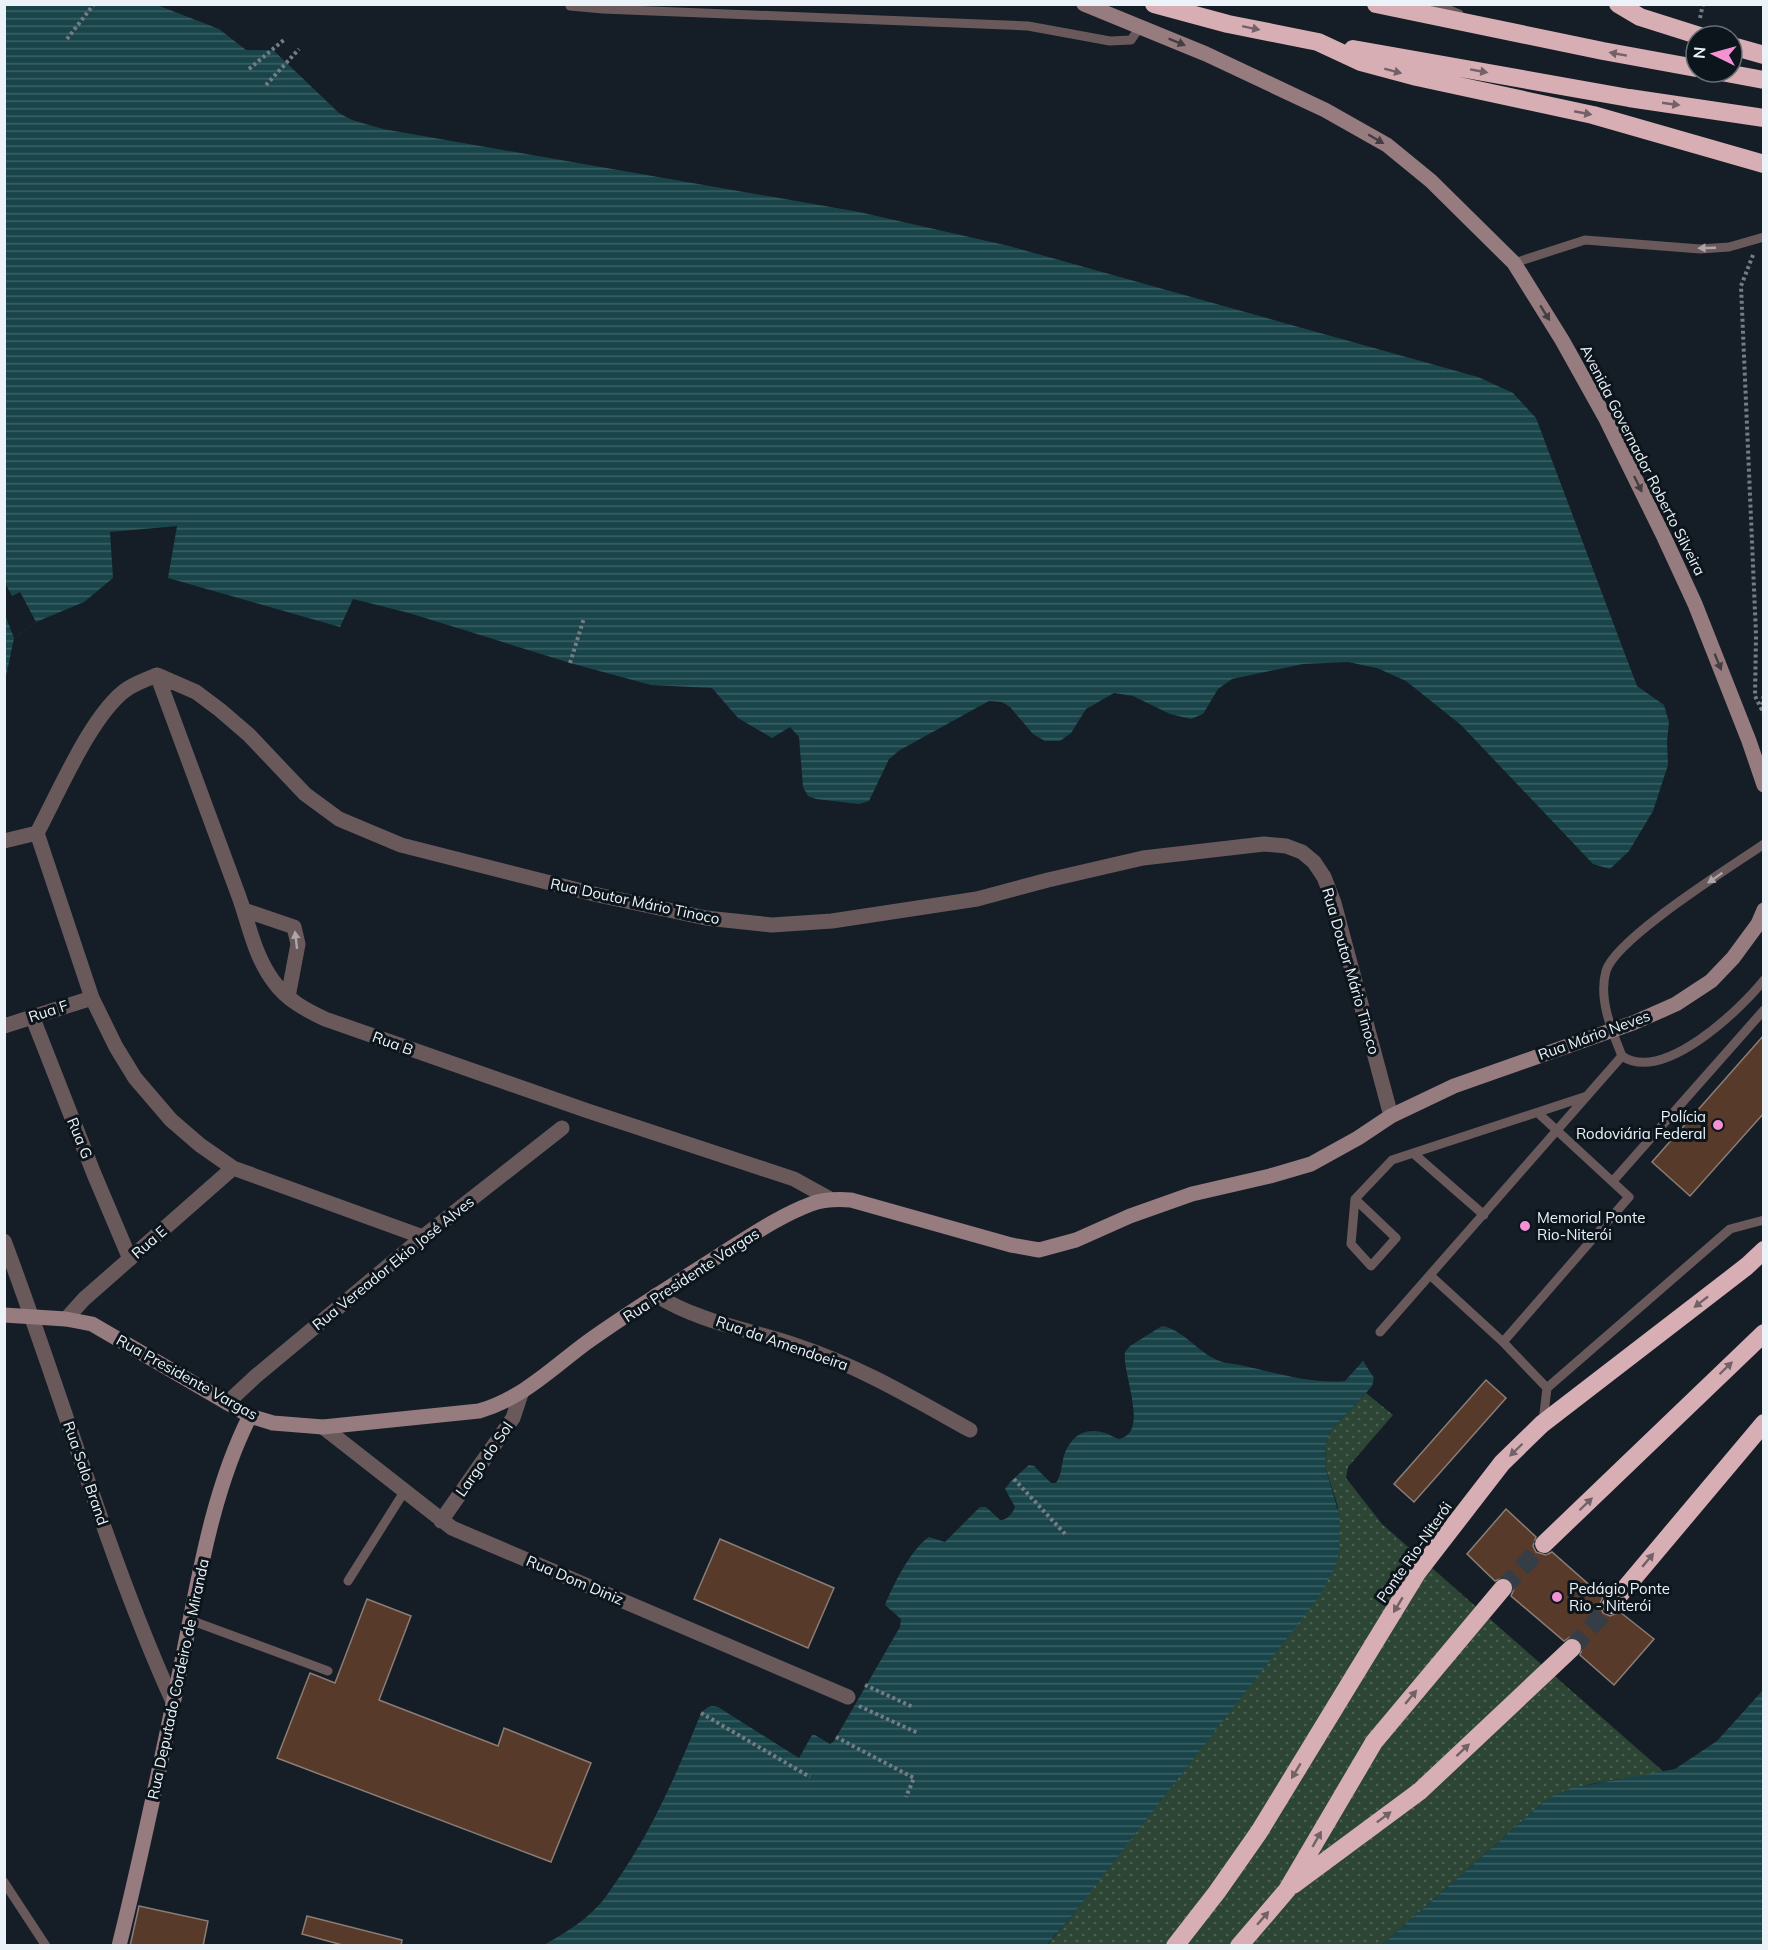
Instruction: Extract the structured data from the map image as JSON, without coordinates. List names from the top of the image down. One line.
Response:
{"streets":{"highway":["Ponte Rio-Niterói"],"street":["Avenida Governador Roberto Silveira","Rua Doutor Mário Tinoco","Rua F","Rua Mário Neves","Rua B","Rua G","Rua E","Rua Vereador Ekio José Alves","Rua Presidente Vargas","Rua da Amendoeira","Largo do Sol","Rua Salo Brand","Rua Dom Diniz","Rua Deputado Cordeiro de Miranda"]},"crossings":[["Rua Doutor Mário Tinoco","Rua Mário Neves"],["Rua Doutor Mário Tinoco","Rua B"],["Rua Doutor Mário Tinoco","Rua Presidente Vargas"],["Rua F","Rua G"],["Rua Mário Neves","Rua Presidente Vargas"],["Rua B","Rua Presidente Vargas"],["Rua G","Rua E"],["Rua E","Rua Presidente Vargas"],["Rua Vereador Ekio José Alves","Rua Presidente Vargas"],["Rua Presidente Vargas","Rua da Amendoeira"],["Rua Presidente Vargas","Largo do Sol"],["Rua Presidente Vargas","Rua Salo Brand"],["Rua Presidente Vargas","Rua Dom Diniz"],["Rua Presidente Vargas","Rua Deputado Cordeiro de Miranda"],["Largo do Sol","Rua Dom Diniz"],["Rua Salo Brand","Rua Deputado Cordeiro de Miranda"]],"one_way":["Avenida Governador Roberto Silveira"],"places":["Polícia Rodoviária Federal","Memorial Ponte Rio-Niterói","Pedágio Ponte Rio - Niterói"],"north":"left"}
